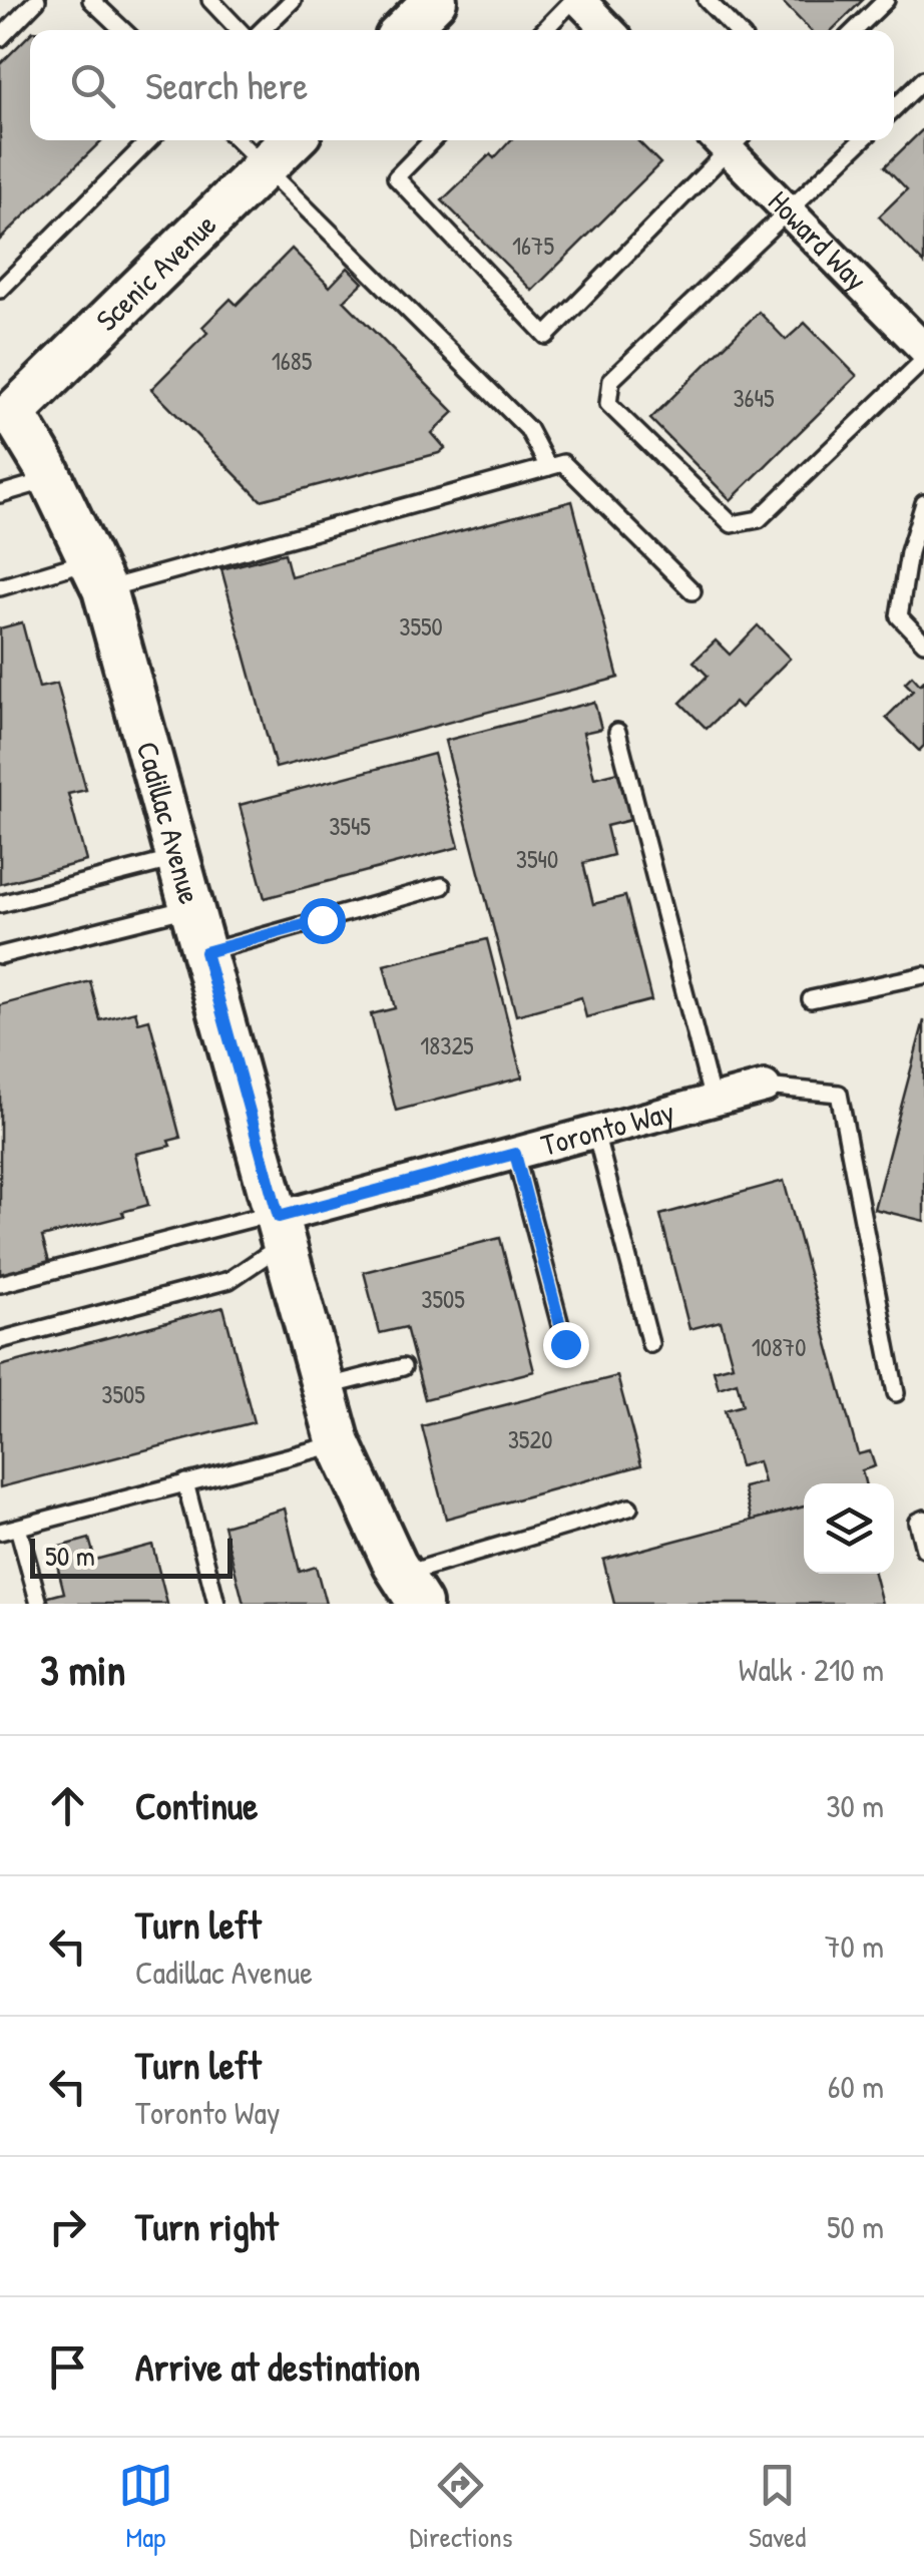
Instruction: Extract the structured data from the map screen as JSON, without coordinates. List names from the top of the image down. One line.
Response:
{"streets":{"street":["Howard Way","Scenic Avenue","Cadillac Avenue","Toronto Way"]},"crossings":[["Scenic Avenue","Cadillac Avenue"],["Cadillac Avenue","Toronto Way"]],"house_numbers":["1675","1685","3645","3550","3545","3540","18325","3505","10870","3505","3520"],"scale_bar":"50 m","page":{"search":"Search here","scale":"50 m","heading":["3 min","Walk · 210 m"],"list":[["Continue","30 m"],["Turn left","Cadillac Avenue","70 m"],["Turn left","Toronto Way","60 m"],["Turn right","50 m"],"Arrive at destination"],"nav":["Map","Directions","Saved"]}}
